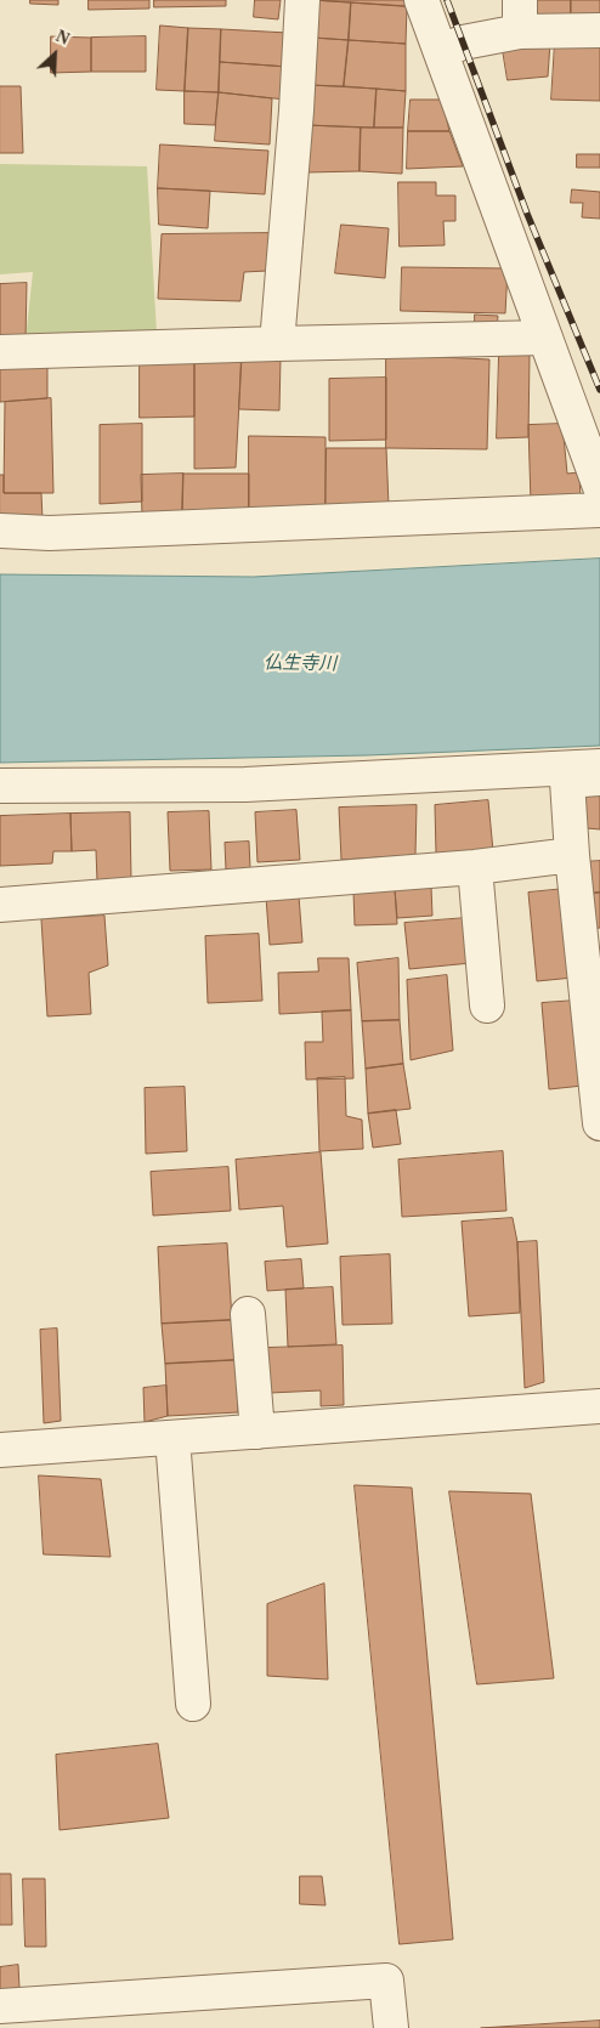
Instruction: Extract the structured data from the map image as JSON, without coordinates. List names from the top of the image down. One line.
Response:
{"water":["仏生寺川"],"north":"top right"}
